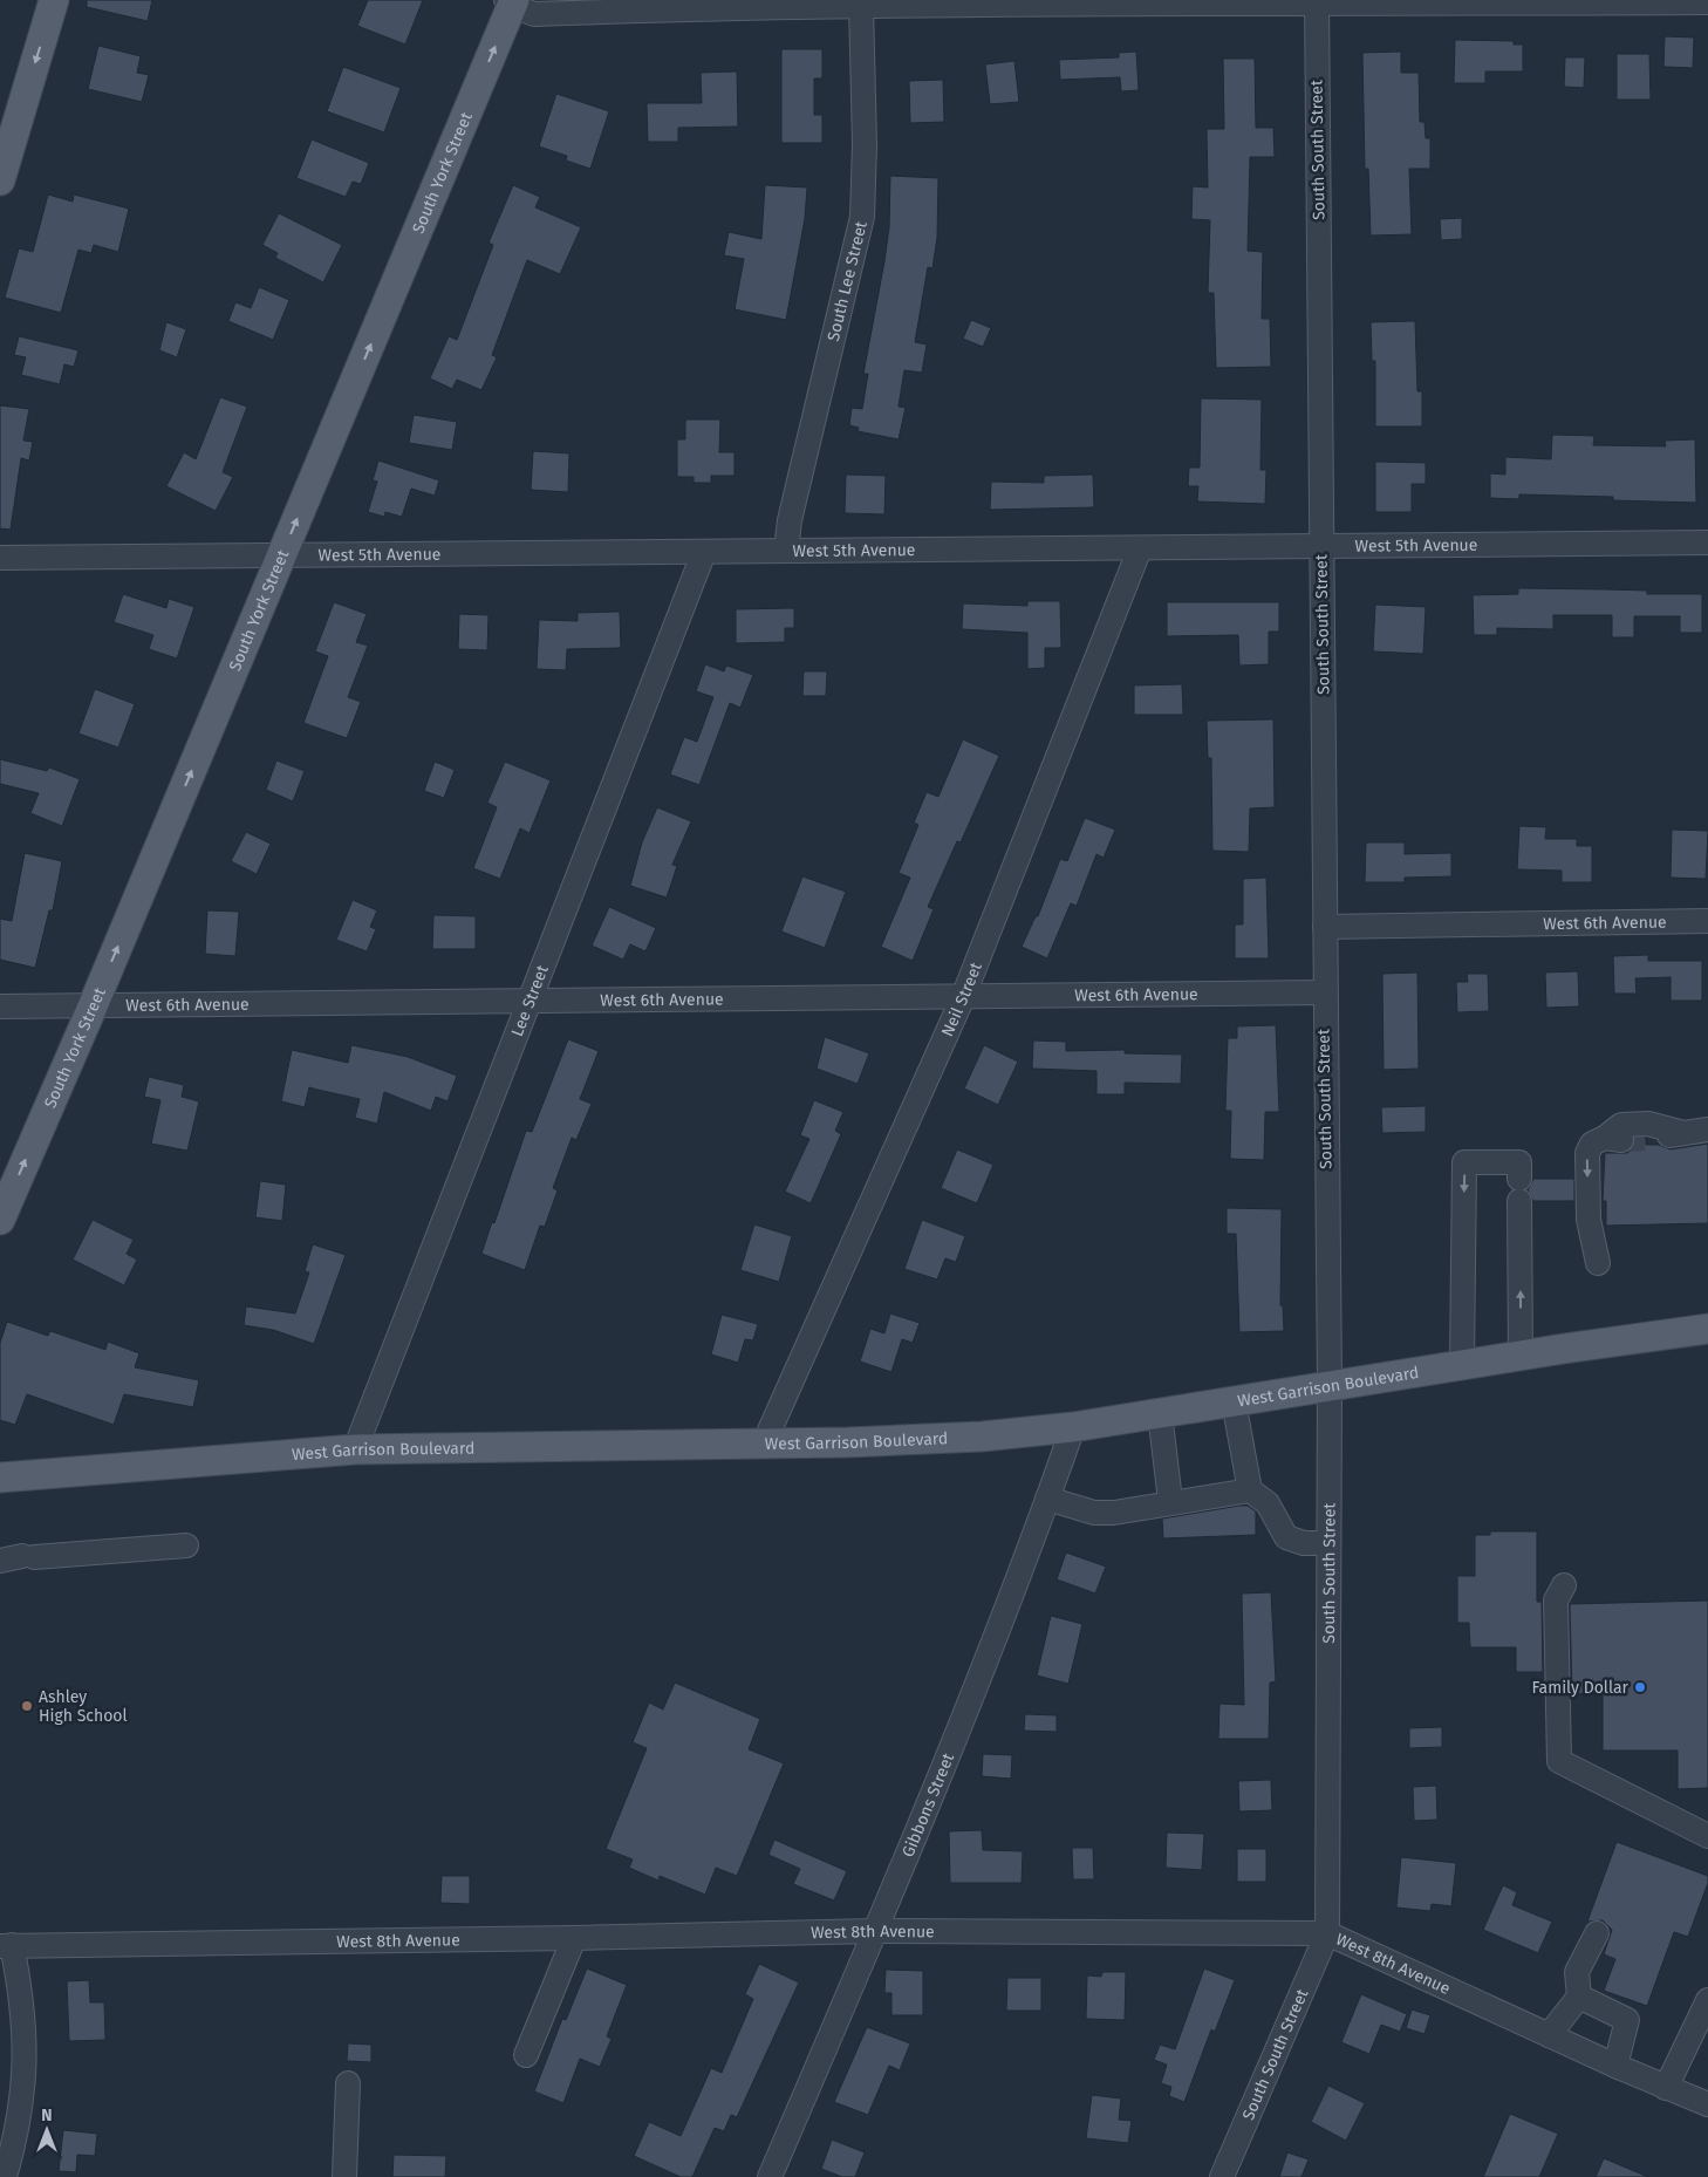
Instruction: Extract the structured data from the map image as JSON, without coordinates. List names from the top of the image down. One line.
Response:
{"streets":{"main road":["South York Street","West Garrison Boulevard"],"street":["South South Street","South Lee Street","West 5th Avenue","West 6th Avenue","Neil Street","Lee Street","Gibbons Street","West 8th Avenue"]},"crossings":[["South South Street","West 5th Avenue"],["South South Street","West 6th Avenue"],["South South Street","West Garrison Boulevard"],["South South Street","West 8th Avenue"],["South York Street","West 5th Avenue"],["South York Street","West 6th Avenue"],["South Lee Street","West 5th Avenue"],["West 5th Avenue","Neil Street"],["West 5th Avenue","Lee Street"],["West 6th Avenue","Neil Street"],["West 6th Avenue","Lee Street"],["Neil Street","West Garrison Boulevard"],["Lee Street","West Garrison Boulevard"],["West Garrison Boulevard","Gibbons Street"],["Gibbons Street","West 8th Avenue"]],"one_way":["South York Street"],"places":["Family Dollar","Ashley High School"],"north":"top"}
